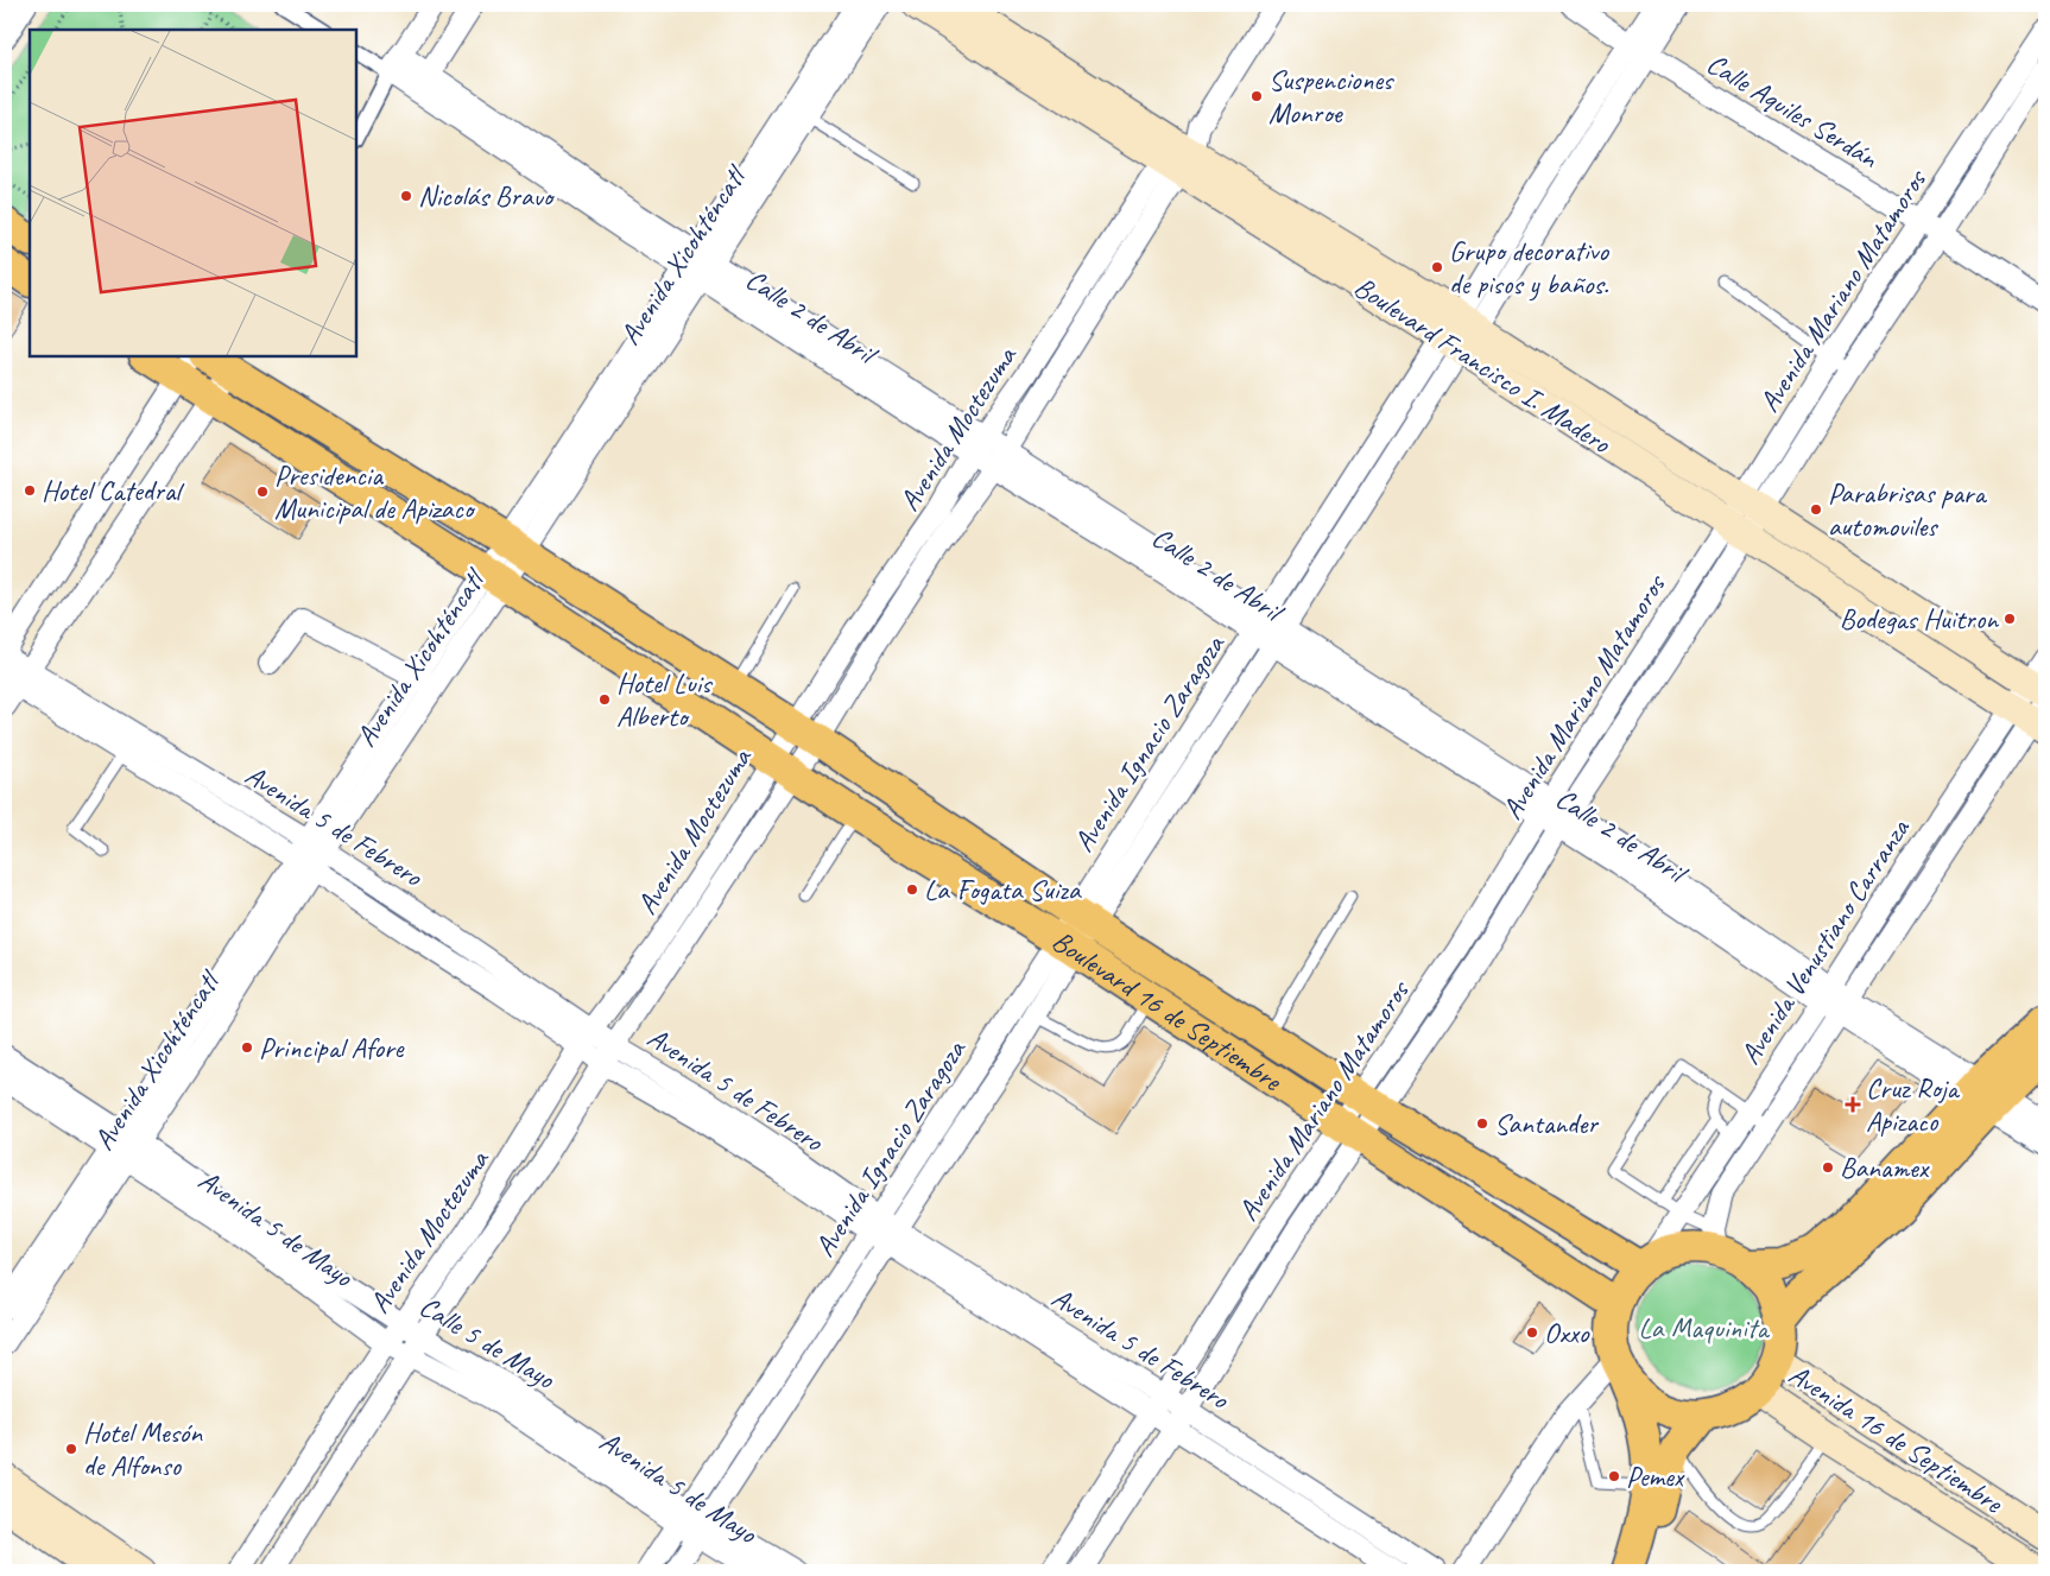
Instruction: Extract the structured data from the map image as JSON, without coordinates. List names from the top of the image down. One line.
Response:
{"streets":{"main road":["Boulevard Francisco I. Madero","Boulevard 16 de Septiembre","Avenida 16 de Septiembre"],"street":["Calle Aquiles Serdán","Avenida Xicohténcatl","Avenida Mariano Matamoros","Calle 2 de Abril","Avenida Moctezuma","Avenida Ignacio Zaragoza","Avenida 5 de Febrero","Avenida Venustiano Carranza","Avenida 5 de Mayo","Calle 5 de Mayo"]},"crossings":[["Calle Aquiles Serdán","Avenida Mariano Matamoros"],["Calle Aquiles Serdán","Avenida Ignacio Zaragoza"],["Avenida Xicohténcatl","Calle 2 de Abril"],["Avenida Xicohténcatl","Avenida 5 de Febrero"],["Avenida Xicohténcatl","Boulevard 16 de Septiembre"],["Avenida Xicohténcatl","Calle 5 de Mayo"],["Avenida Mariano Matamoros","Calle 2 de Abril"],["Avenida Mariano Matamoros","Boulevard Francisco I. Madero"],["Avenida Mariano Matamoros","Avenida 5 de Febrero"],["Avenida Mariano Matamoros","Boulevard 16 de Septiembre"],["Calle 2 de Abril","Avenida Moctezuma"],["Calle 2 de Abril","Avenida Ignacio Zaragoza"],["Calle 2 de Abril","Avenida Venustiano Carranza"],["Boulevard Francisco I. Madero","Avenida Moctezuma"],["Boulevard Francisco I. Madero","Avenida Ignacio Zaragoza"],["Boulevard Francisco I. Madero","Avenida Venustiano Carranza"],["Avenida Moctezuma","Avenida 5 de Febrero"],["Avenida Moctezuma","Boulevard 16 de Septiembre"],["Avenida Moctezuma","Avenida 5 de Mayo"],["Avenida Moctezuma","Calle 5 de Mayo"],["Avenida Ignacio Zaragoza","Avenida 5 de Febrero"],["Avenida Ignacio Zaragoza","Boulevard 16 de Septiembre"],["Avenida Ignacio Zaragoza","Avenida 5 de Mayo"],["Avenida Ignacio Zaragoza","Calle 5 de Mayo"],["Avenida Venustiano Carranza","Boulevard 16 de Septiembre"],["Avenida Venustiano Carranza","Avenida 16 de Septiembre"],["Boulevard 16 de Septiembre","Avenida 16 de Septiembre"],["Avenida 5 de Mayo","Calle 5 de Mayo"]],"parks":["La Maquinita"],"places":{"other":["Suspenciones Monroe","Nicolás Bravo","Grupo decorativo de pisos y baños.","Hotel Catedral","Presidencia Municipal de Apizaco","Parabrisas para automoviles","Bodegas Huitron","Hotel Luis Alberto","La Fogata Suiza","Principal Afore","Santander","Banamex","Oxxo","Hotel Mesón de Alfonso","Pemex"],"health":["Cruz Roja Apizaco"]}}
